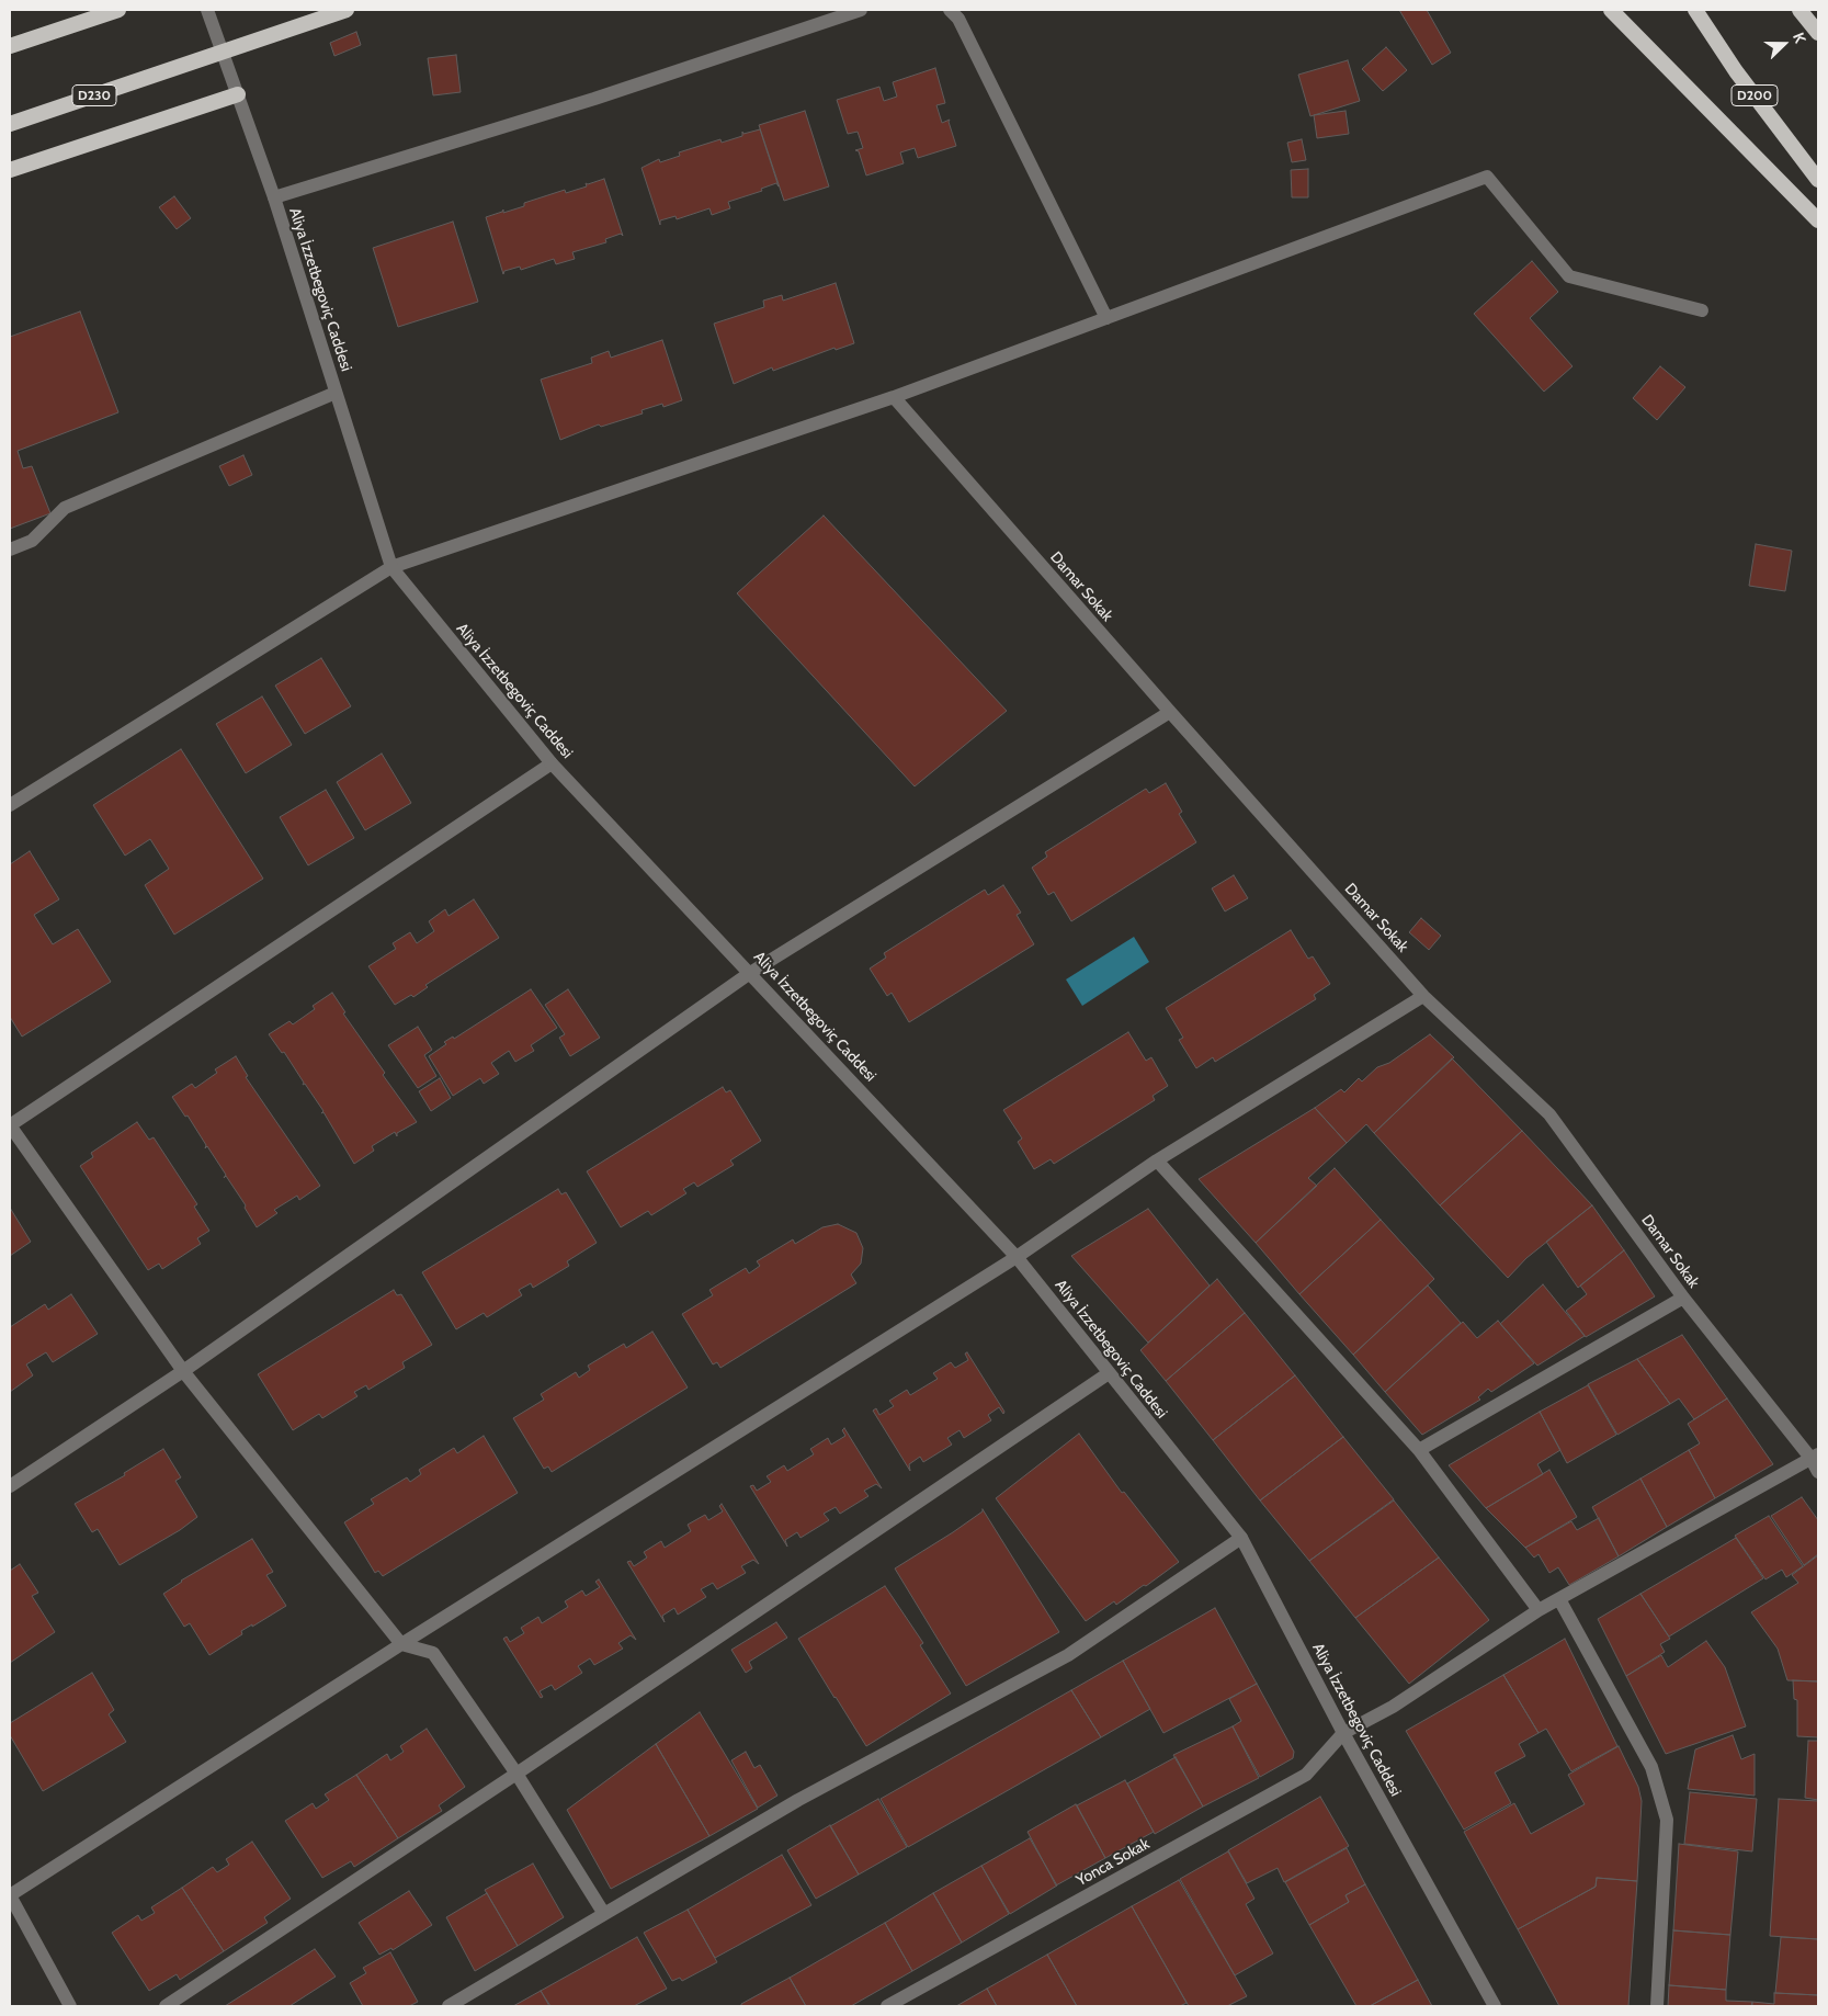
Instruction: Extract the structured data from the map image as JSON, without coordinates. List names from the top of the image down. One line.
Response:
{"streets":{"highway":["D230","D200"],"street":["Aliya İzzetbegoviç Caddesi","Damar Sokak","Yonca Sokak"]},"crossings":[["Aliya İzzetbegoviç Caddesi","Yonca Sokak"]],"north":"right"}
